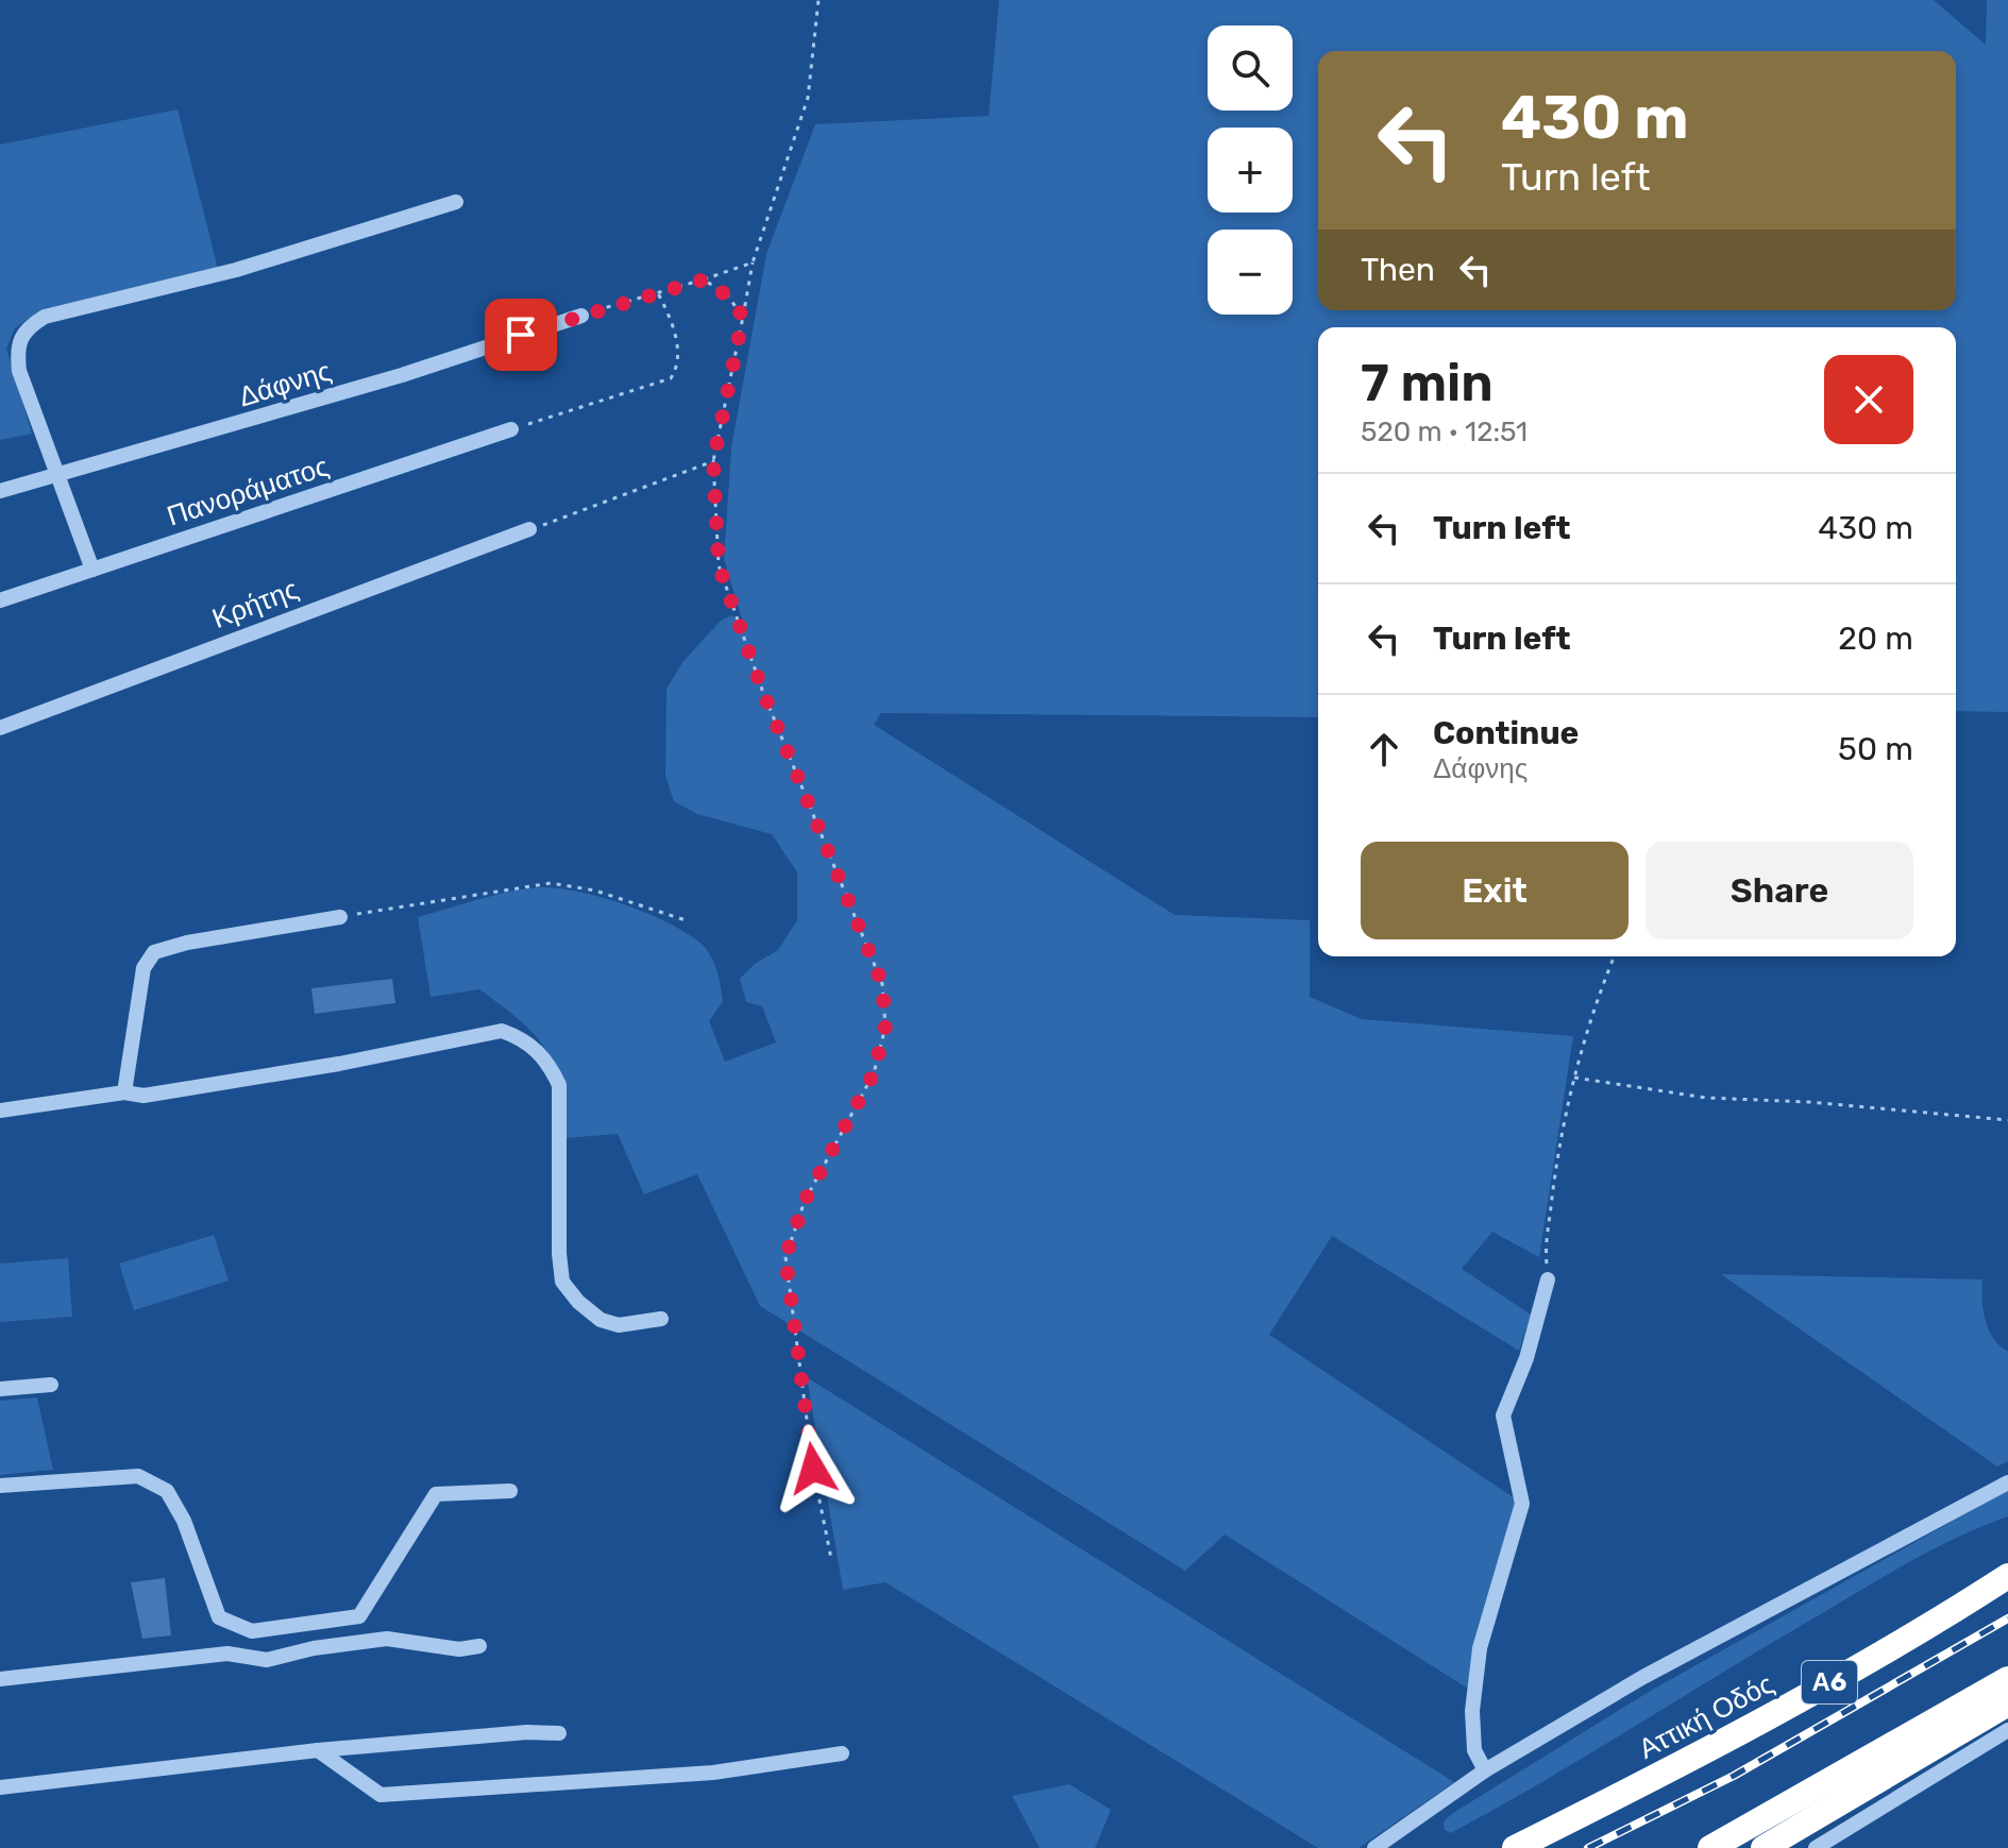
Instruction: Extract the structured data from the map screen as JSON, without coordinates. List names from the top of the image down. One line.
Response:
{"streets":{"highway":["Α6","Αττική Οδός"],"street":["Δάφνης","Πανοράματος","Κρήτης"]},"page":{"map_buttons":["+","−"],"turn":["430 m","Turn left"],"then":"Then","heading":["7 min","520 m · 12:51"],"list":[{"name":"Turn left","value":"430 m"},{"name":"Turn left","value":"20 m"},{"name":"Continue","note":"Δάφνης","value":"50 m"}],"buttons":["Exit","Share"]}}
